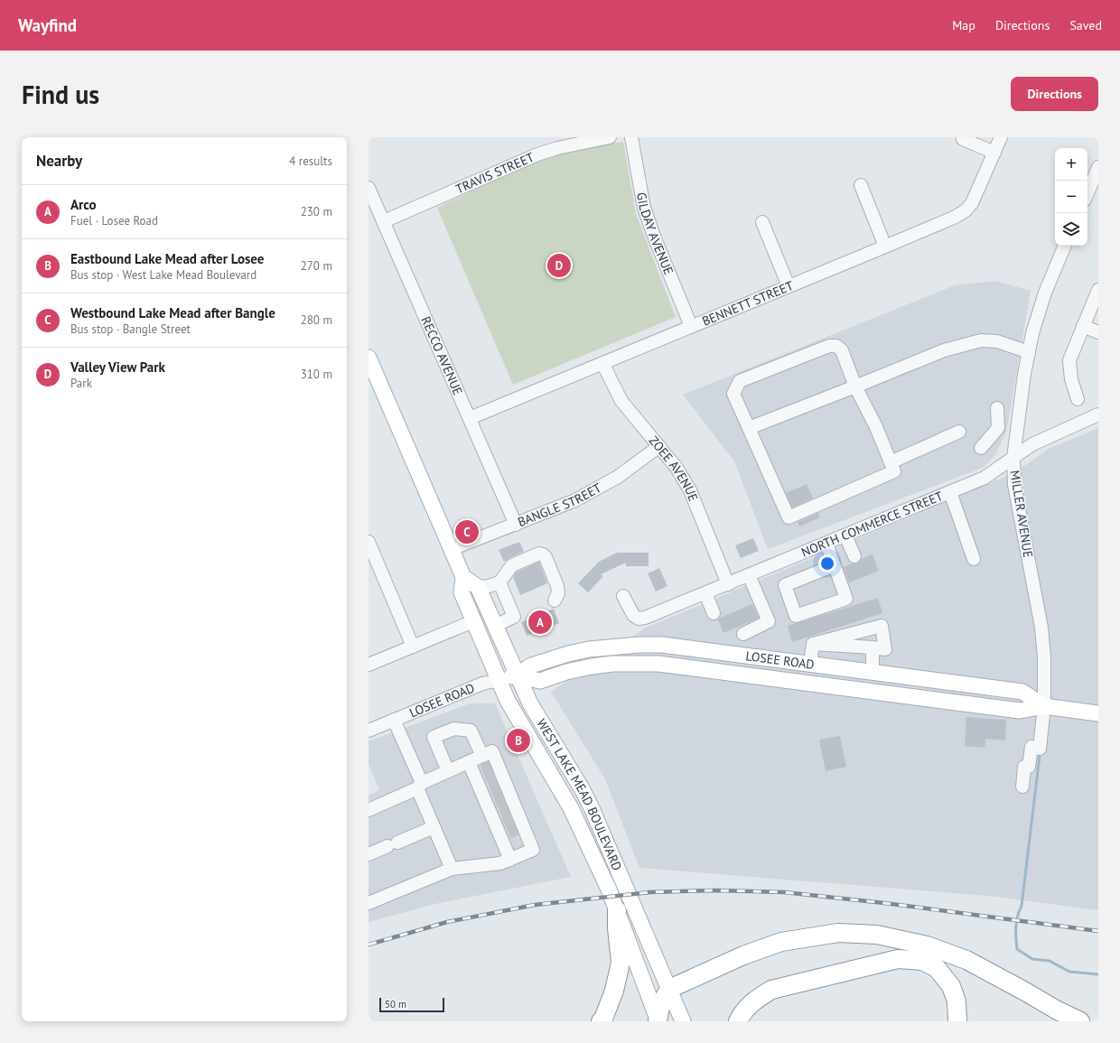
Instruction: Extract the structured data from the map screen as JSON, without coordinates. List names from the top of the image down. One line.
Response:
{"streets":{"main road":["LOSEE ROAD","WEST LAKE MEAD BOULEVARD"],"street":["TRAVIS STREET","GILDAY AVENUE","BENNETT STREET","RECCO AVENUE","ZOEE AVENUE","BANGLE STREET","MILLER AVENUE","NORTH COMMERCE STREET"]},"crossings":[["TRAVIS STREET","RECCO AVENUE"],["GILDAY AVENUE","BENNETT STREET"],["BENNETT STREET","RECCO AVENUE"],["BENNETT STREET","ZOEE AVENUE"],["RECCO AVENUE","BANGLE STREET"],["ZOEE AVENUE","BANGLE STREET"],["ZOEE AVENUE","NORTH COMMERCE STREET"],["BANGLE STREET","WEST LAKE MEAD BOULEVARD"],["MILLER AVENUE","NORTH COMMERCE STREET"],["MILLER AVENUE","LOSEE ROAD"],["LOSEE ROAD","WEST LAKE MEAD BOULEVARD"]],"scale_bar":"50 m","page":{"header":"Wayfind","nav":["Map","Directions","Saved"],"buttons":"Directions","title":"Find us","heading":["Nearby","4 results"],"map_buttons":["+","−"],"list":[{"mark":"A","name":"Arco","note":"Fuel · Losee Road","value":"230 m"},{"mark":"B","name":"Eastbound Lake Mead after Losee","note":"Bus stop · West Lake Mead Boulevard","value":"270 m"},{"mark":"C","name":"Westbound Lake Mead after Bangle","note":"Bus stop · Bangle Street","value":"280 m"},{"mark":"D","name":"Valley View Park","note":"Park","value":"310 m"}],"pins":["D","C","A","B"],"scale":"50 m"}}
